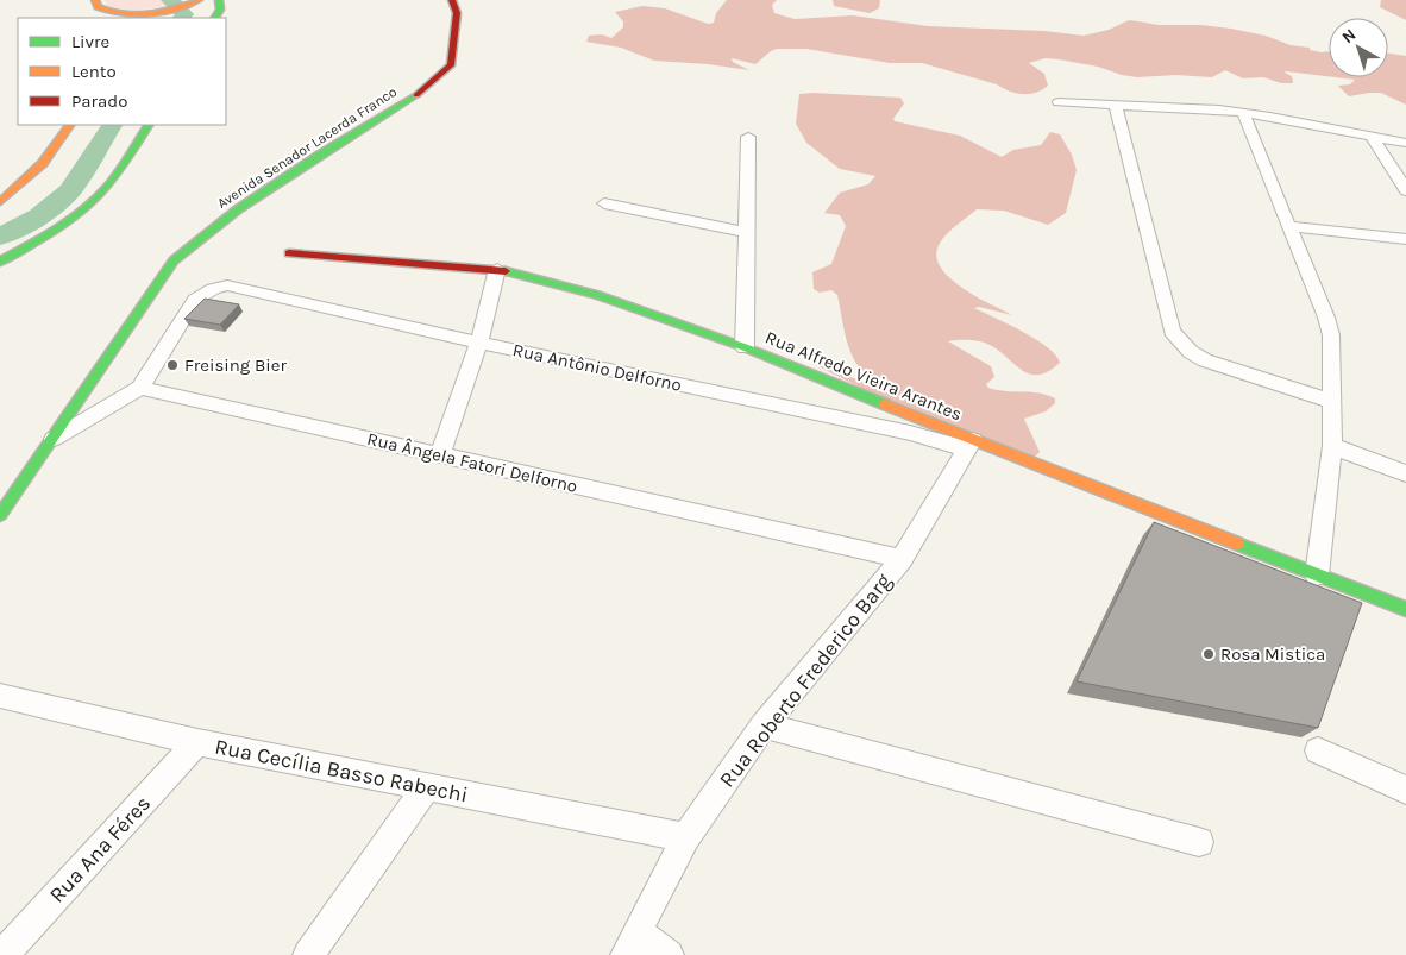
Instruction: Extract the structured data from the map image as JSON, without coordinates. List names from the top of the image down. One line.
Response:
{"streets":{"main road":["Avenida Senador Lacerda Franco","Rua Alfredo Vieira Arantes"],"street":["Rua Antônio Delforno","Rua Ângela Fatori Delforno","Rua Roberto Frederico Barg","Rua Cecília Basso Rabechi","Rua Ana Féres"]},"crossings":[["Rua Antônio Delforno","Rua Alfredo Vieira Arantes"],["Rua Antônio Delforno","Rua Ângela Fatori Delforno"],["Rua Antônio Delforno","Rua Roberto Frederico Barg"],["Rua Alfredo Vieira Arantes","Rua Roberto Frederico Barg"],["Rua Ângela Fatori Delforno","Rua Roberto Frederico Barg"],["Rua Roberto Frederico Barg","Rua Cecília Basso Rabechi"],["Rua Cecília Basso Rabechi","Rua Ana Féres"]],"places":["Freising Bier","Rosa Mistica"],"legend":["Livre","Lento","Parado"],"north":"top left"}
